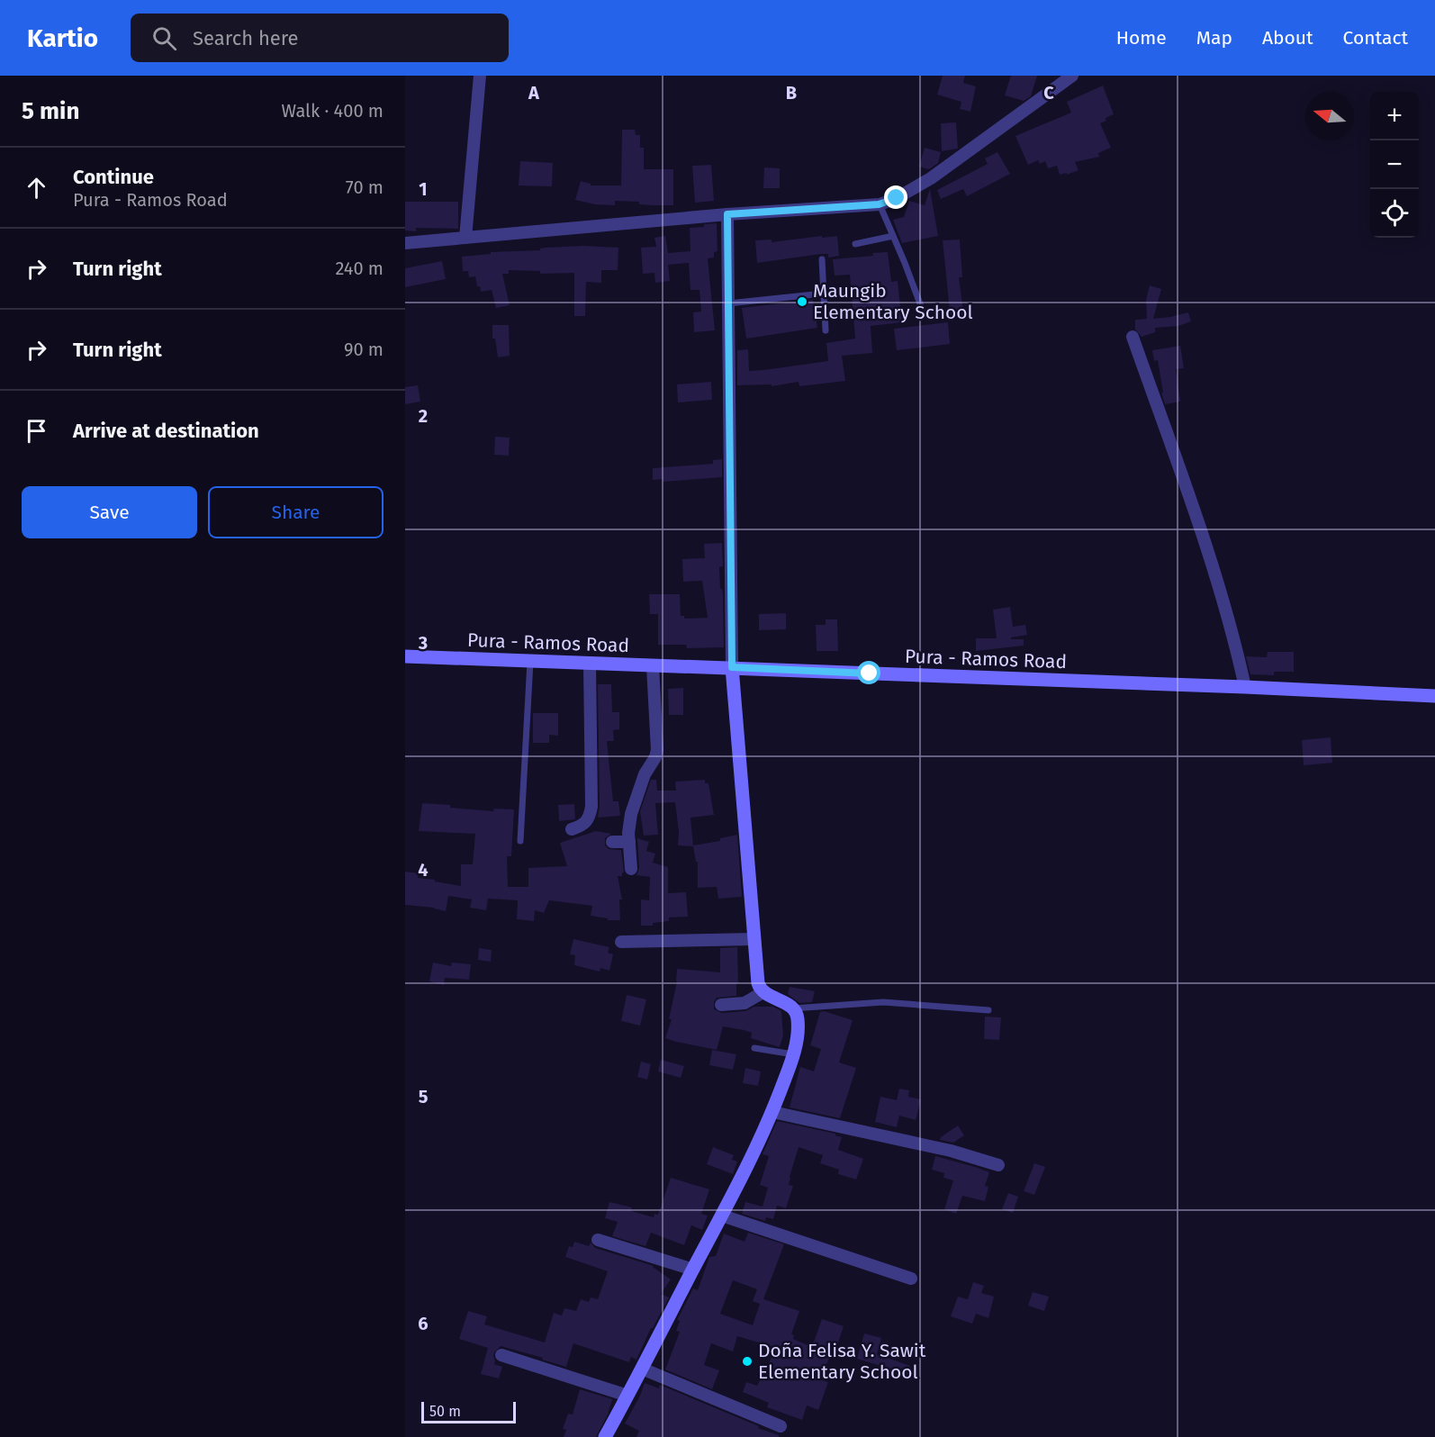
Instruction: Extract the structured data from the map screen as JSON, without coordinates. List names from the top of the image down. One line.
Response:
{"streets":{"main road":["Pura - Ramos Road"]},"places":["Maungib Elementary School","Doña Felisa Y. Sawit Elementary School"],"scale_bar":"50 m","north":"left","page":{"header":"Kartio","search":"Search here","nav":["Home","Map","About","Contact"],"heading":["5 min","Walk · 400 m"],"map_buttons":["+","−"],"list":[["Continue","Pura - Ramos Road","70 m"],["Turn right","240 m"],["Turn right","90 m"],"Arrive at destination"],"buttons":["Save","Share"],"scale":"50 m"},"grid":{"columns":["A","B","C"],"rows":["1","2","3","4","5","6"]}}
